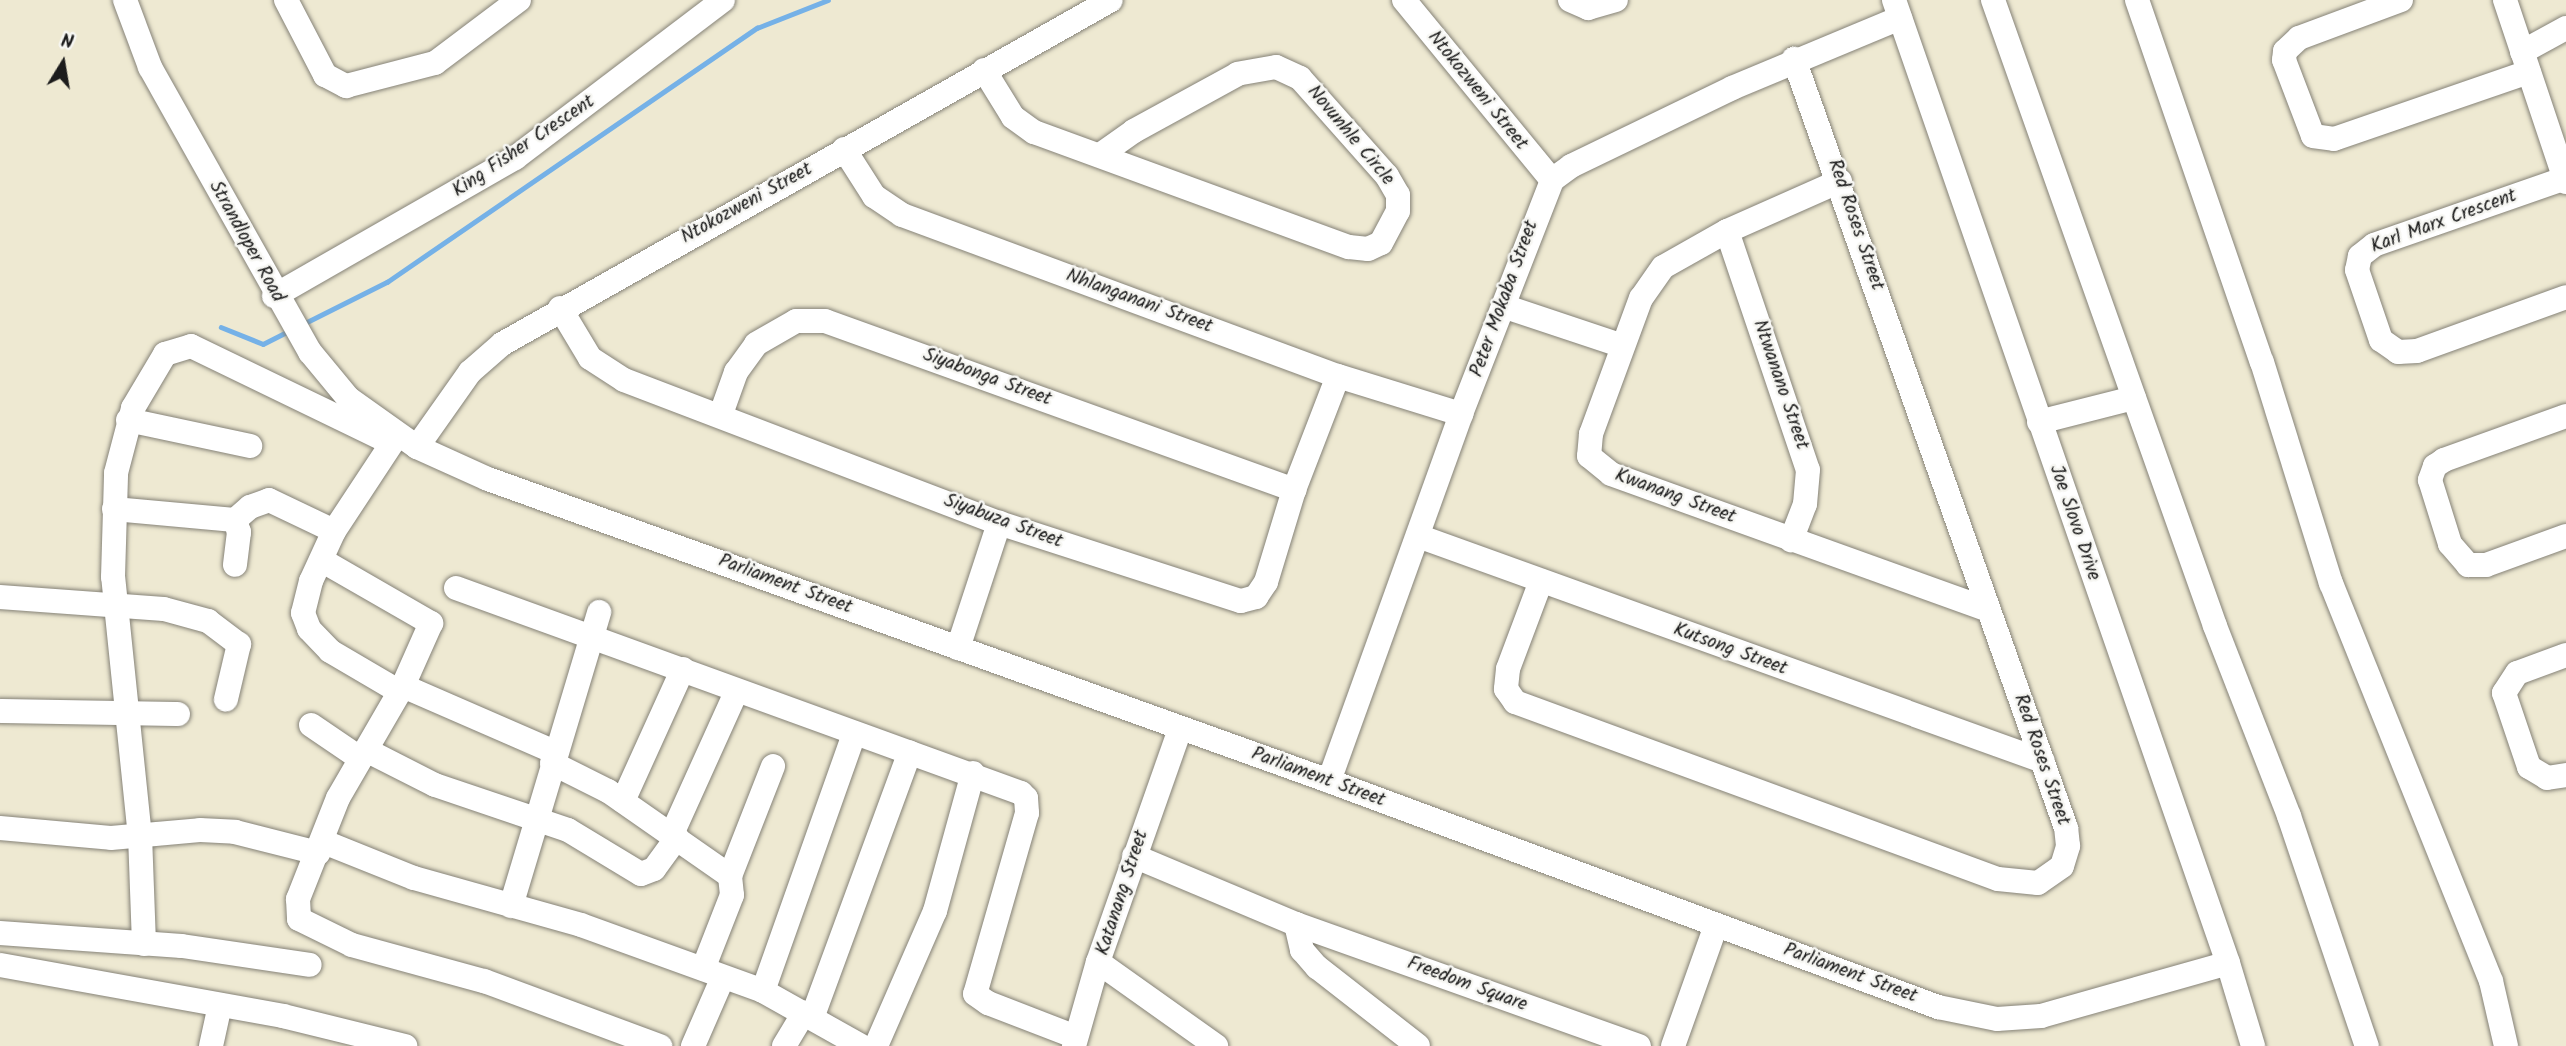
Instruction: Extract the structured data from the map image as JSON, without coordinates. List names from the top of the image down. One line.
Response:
{"streets":{"street":["Ntokozweni Street","Novunhle Circle","King Fisher Crescent","Karl Marx Crescent","Red Roses Street","Strandloper Road","Peter Mokaba Street","Nhlanganani Street","Siyabonga Street","Ntwanano Street","Kwanang Street","Siyabuza Street","Joe Slovo Drive","Parliament Street","Kutsong Street","Katanang Street","Freedom Square"]},"crossings":[["Ntokozweni Street","Novunhle Circle"],["Ntokozweni Street","Strandloper Road"],["Ntokozweni Street","Peter Mokaba Street"],["Ntokozweni Street","Nhlanganani Street"],["Ntokozweni Street","Siyabuza Street"],["Ntokozweni Street","Parliament Street"],["King Fisher Crescent","Strandloper Road"],["Red Roses Street","Kwanang Street"],["Red Roses Street","Kutsong Street"],["Strandloper Road","Parliament Street"],["Peter Mokaba Street","Nhlanganani Street"],["Peter Mokaba Street","Parliament Street"],["Peter Mokaba Street","Kutsong Street"],["Nhlanganani Street","Siyabuza Street"],["Siyabonga Street","Siyabuza Street"],["Ntwanano Street","Kwanang Street"],["Joe Slovo Drive","Parliament Street"],["Parliament Street","Katanang Street"],["Katanang Street","Freedom Square"]],"north":"top"}
